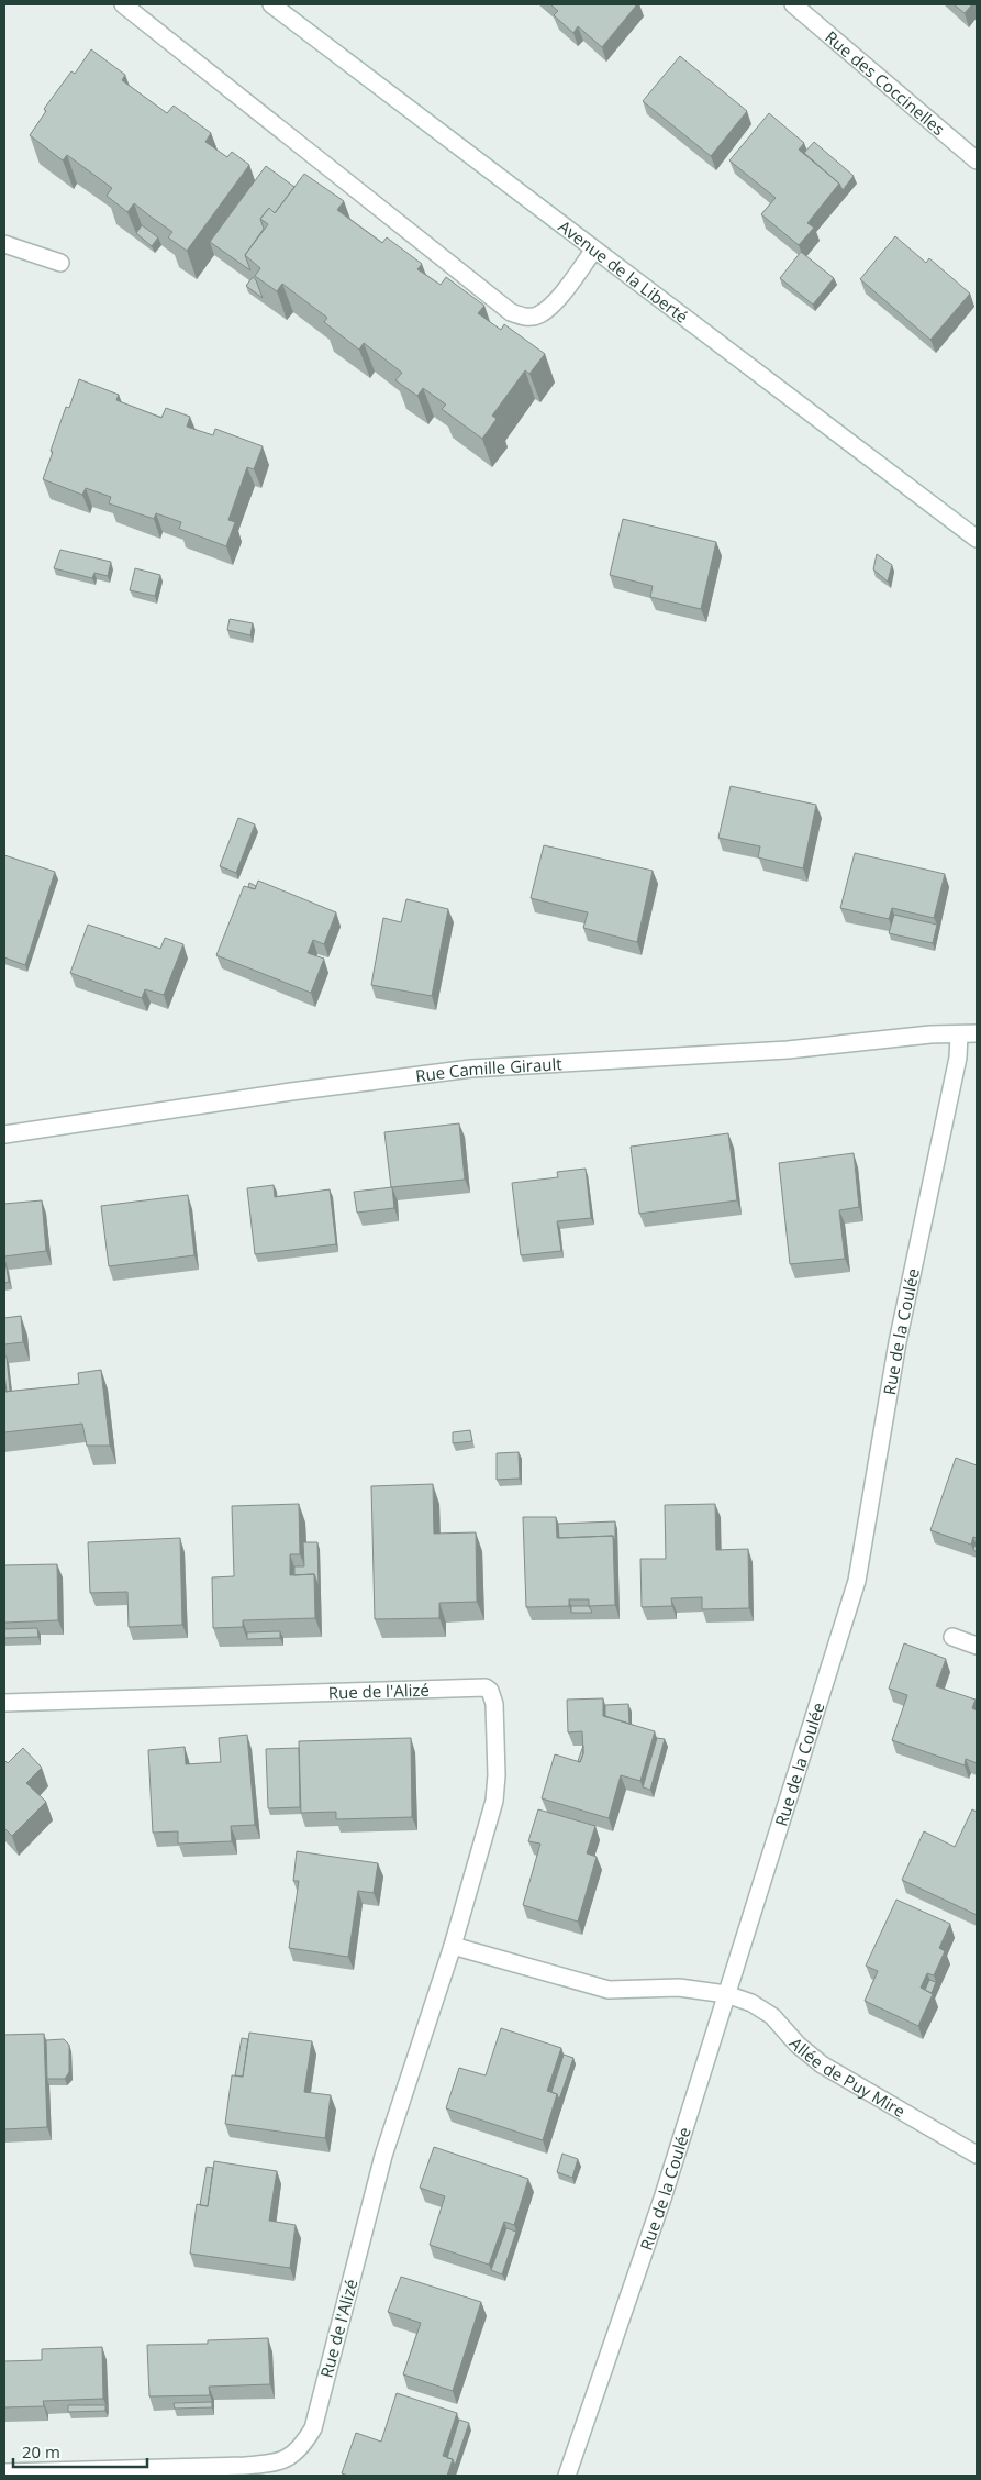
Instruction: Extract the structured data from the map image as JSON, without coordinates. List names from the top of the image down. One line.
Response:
{"streets":{"street":["Rue des Coccinelles","Avenue de la Liberté","Rue Camille Girault","Rue de la Coulée","Rue de l'Alizé","Allée de Puy Mire"]},"crossings":[["Rue Camille Girault","Rue de la Coulée"],["Rue de la Coulée","Allée de Puy Mire"]],"scale_bar":"20 m"}
